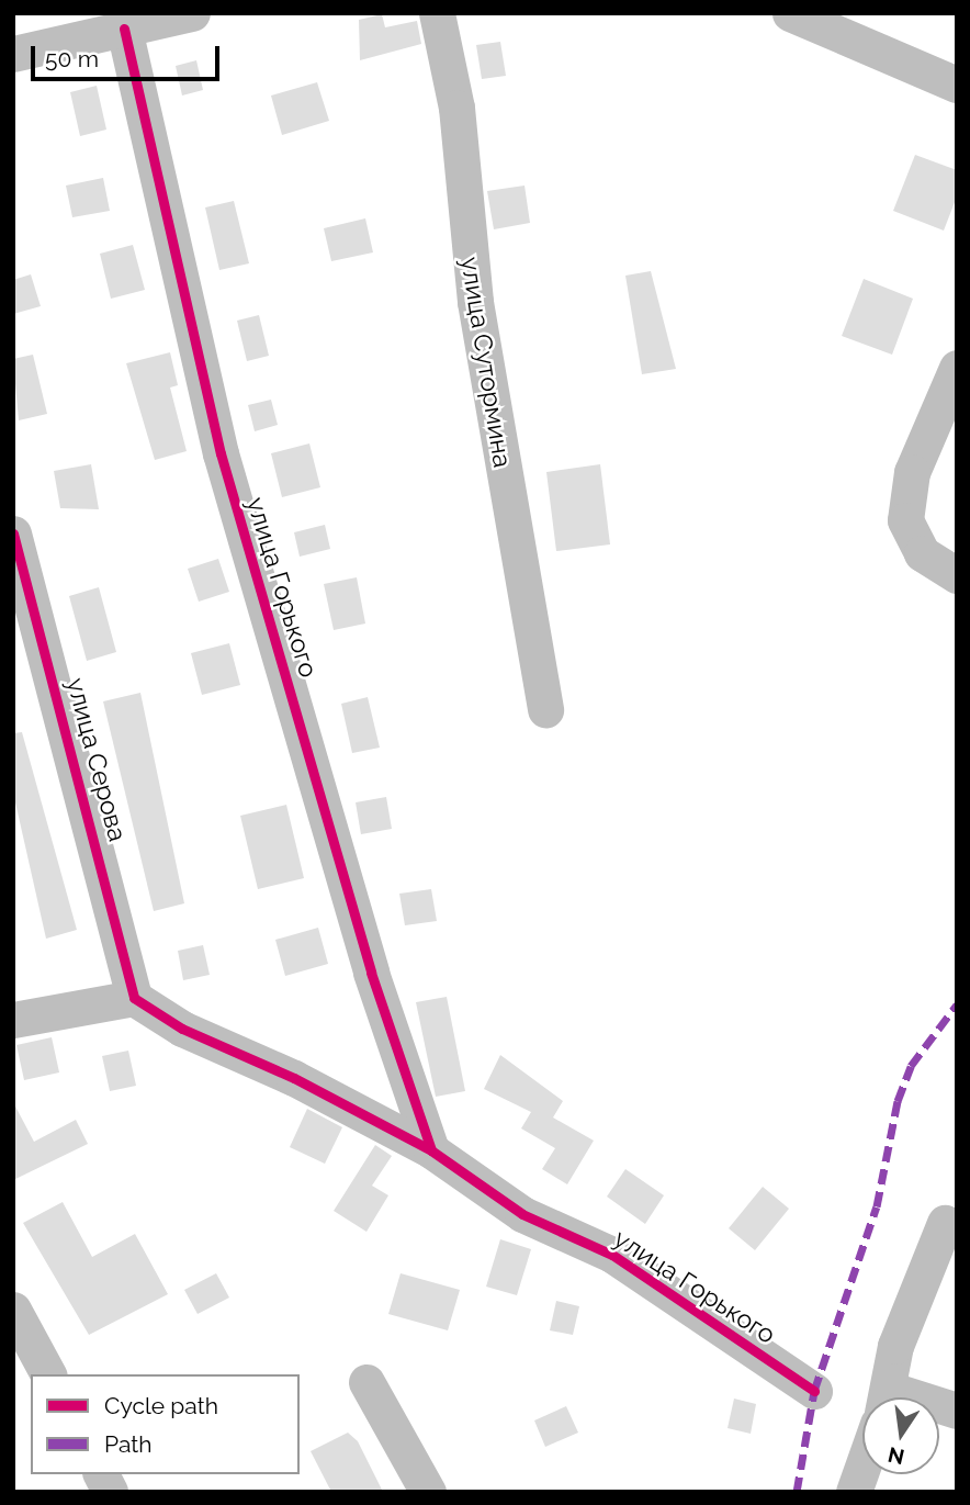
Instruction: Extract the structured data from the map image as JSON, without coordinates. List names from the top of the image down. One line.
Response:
{"streets":{"street":["улица Сутормина","улица Горького","улица Серова"]},"crossings":[["улица Горького","улица Серова"]],"legend":["Cycle path","Path"],"scale_bar":"50 m","north":"bottom"}
